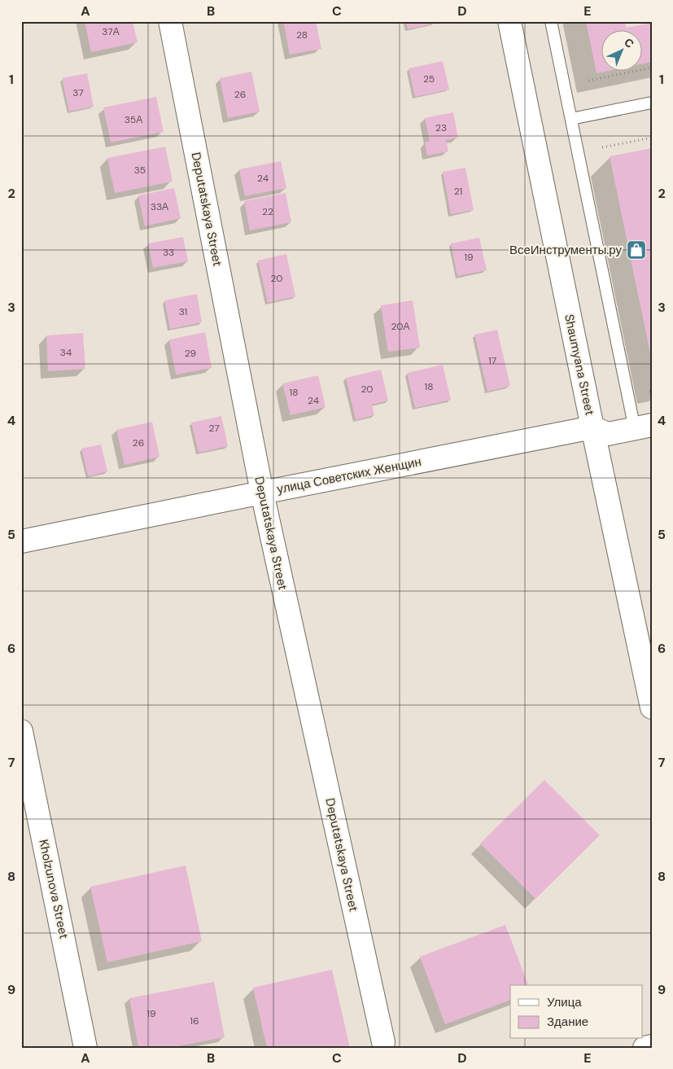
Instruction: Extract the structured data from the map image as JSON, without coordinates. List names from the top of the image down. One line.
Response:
{"streets":{"street":["Deputatskaya Street","Shaumyana Street","улица Советских Женщин","Kholzunova Street"]},"crossings":[["Deputatskaya Street","улица Советских Женщин"],["Shaumyana Street","улица Советских Женщин"]],"places":{"shop":["ВсеИнструменты.ру"]},"house_numbers":["37А","28","25","37","26","35А","23","35","24","21","33А","22","33","19","20","31","20А","34","29","17","18","20","18","24","27","26","19","16"],"legend":["Улица","Здание"],"north":"top right","grid":{"columns":["A","B","C","D","E"],"rows":["1","2","3","4","5","6","7","8","9"]}}
